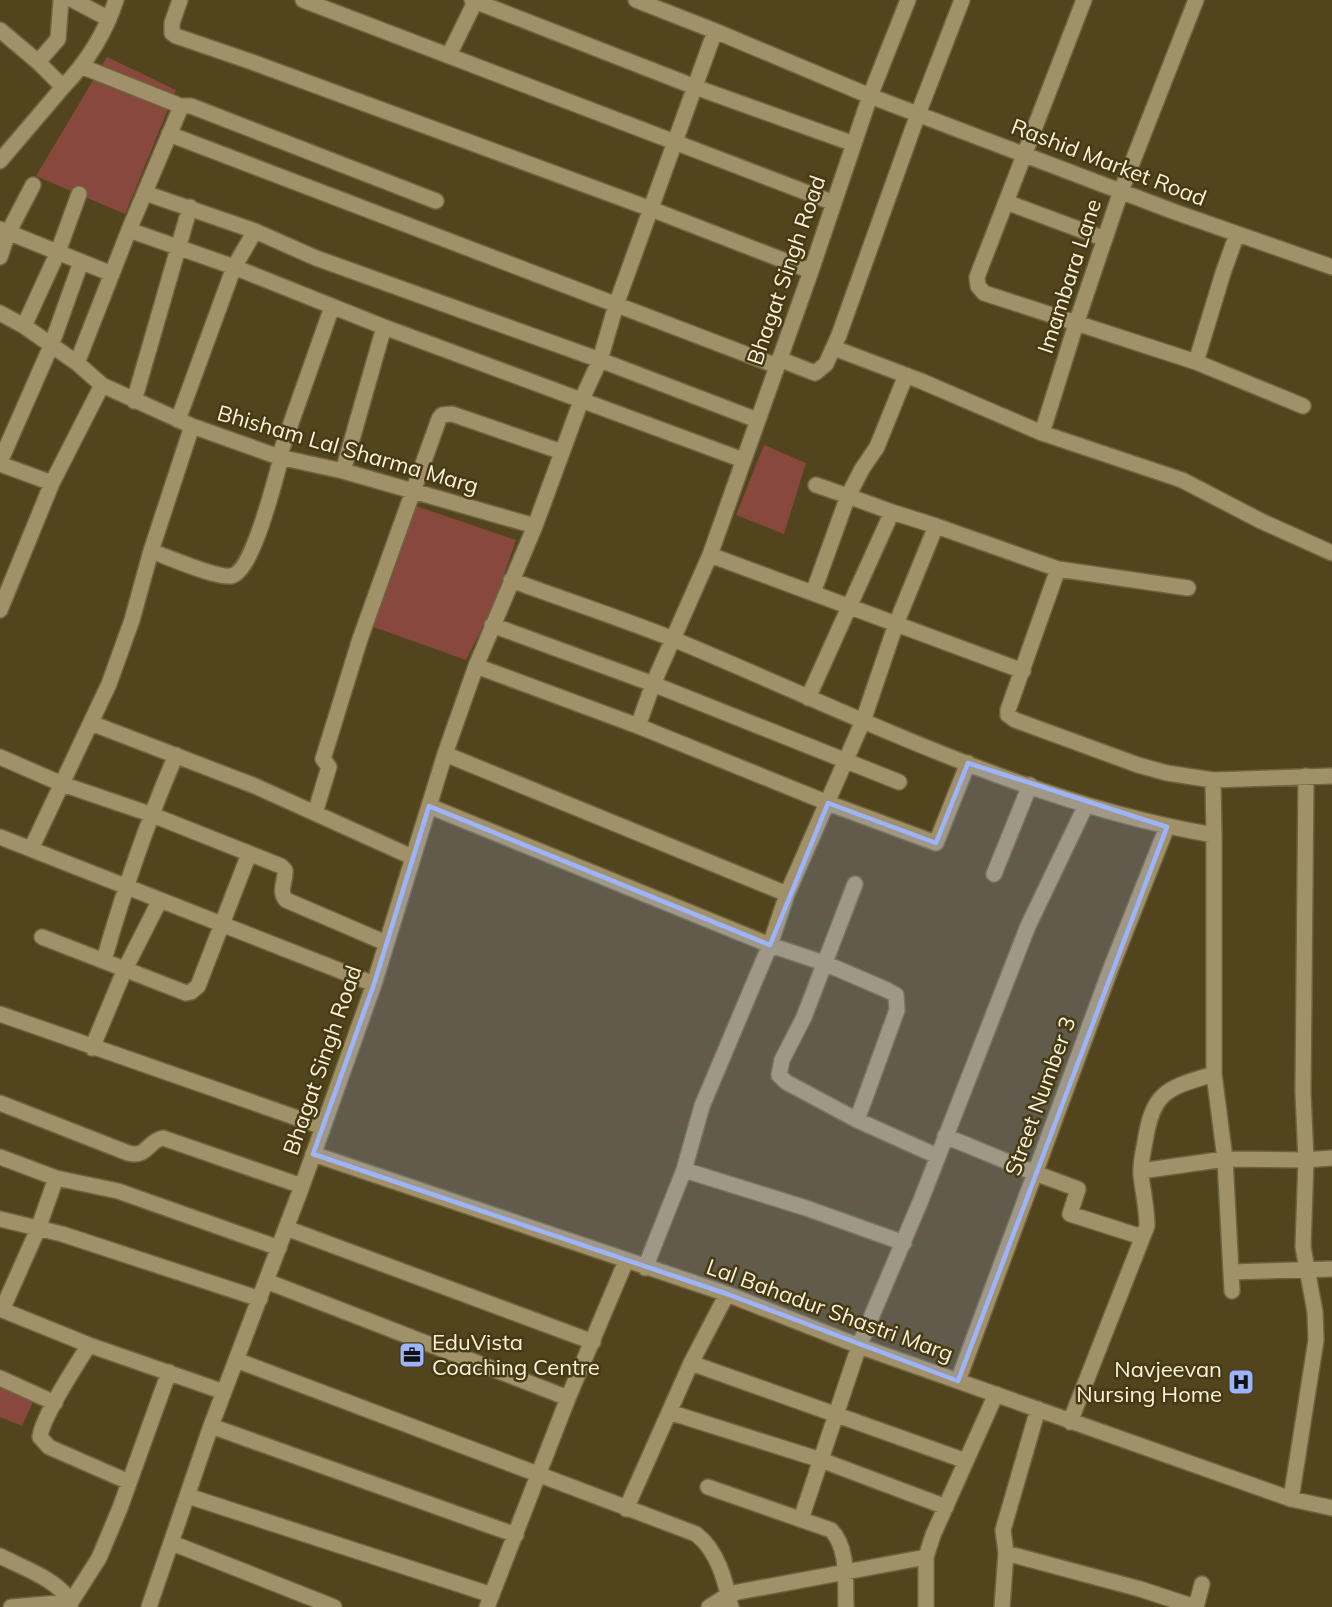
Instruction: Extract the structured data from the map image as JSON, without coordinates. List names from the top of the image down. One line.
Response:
{"streets":{"street":["Rashid Market Road","Bhagat Singh Road","Imambara Lane","Bhisham Lal Sharma Marg","Street Number 3","Lal Bahadur Shastri Marg"]},"crossings":[["Rashid Market Road","Bhagat Singh Road"],["Rashid Market Road","Imambara Lane"],["Bhagat Singh Road","Bhisham Lal Sharma Marg"],["Bhagat Singh Road","Lal Bahadur Shastri Marg"],["Street Number 3","Lal Bahadur Shastri Marg"]],"places":{"office":["EduVista Coaching Centre"],"hospital":["Navjeevan Nursing Home"]}}
